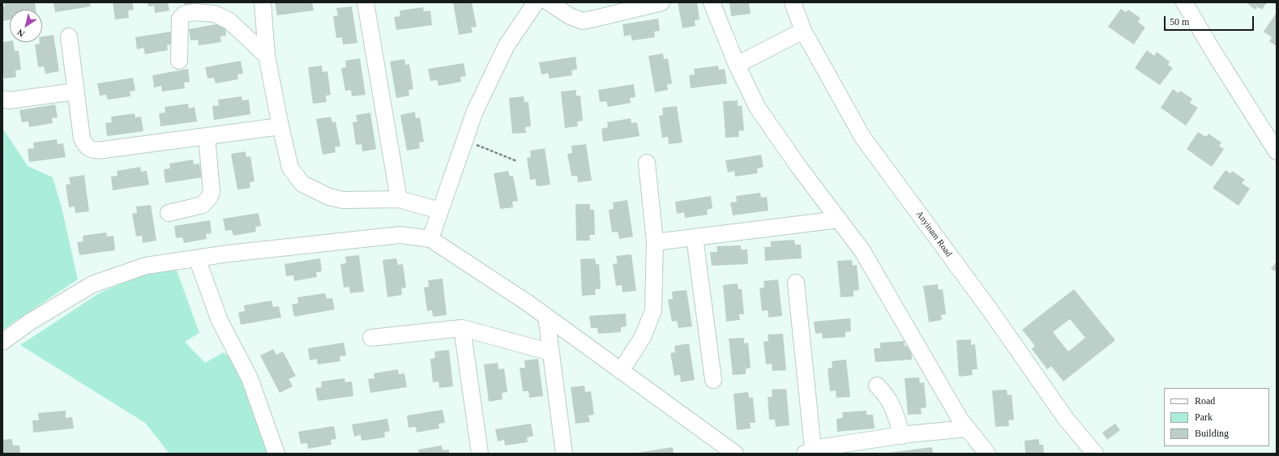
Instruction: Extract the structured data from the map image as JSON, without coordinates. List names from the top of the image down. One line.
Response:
{"streets":{"street":["Anyinam Road"]},"legend":["Road","Park","Building"],"scale_bar":"50 m","north":"bottom left"}
